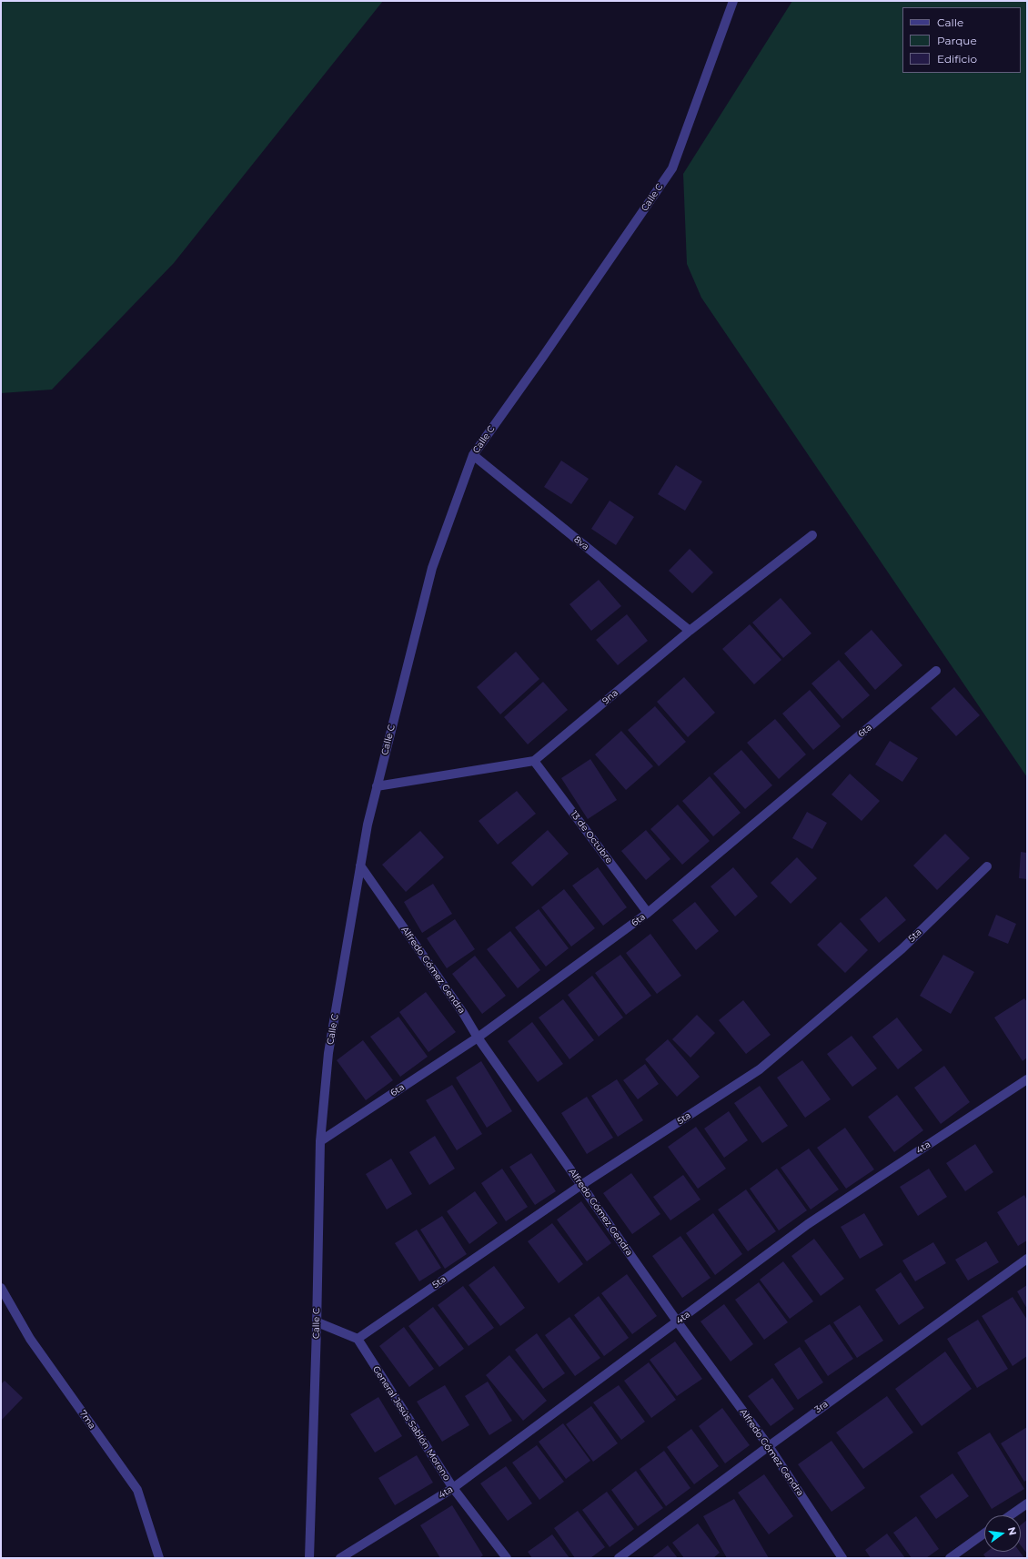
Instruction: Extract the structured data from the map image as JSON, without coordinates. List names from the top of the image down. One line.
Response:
{"streets":{"street":["Calle C","8va","9na","6ta","13 de Octubre","5ta","Alfredo Gómez Gendra","4ta","3ra","7ma","General Jesús Sablón Moreno"]},"crossings":[["Calle C","8va"],["Calle C","6ta"],["Calle C","Alfredo Gómez Gendra"],["8va","9na"],["9na","13 de Octubre"],["6ta","13 de Octubre"],["6ta","Alfredo Gómez Gendra"],["5ta","Alfredo Gómez Gendra"],["5ta","General Jesús Sablón Moreno"],["Alfredo Gómez Gendra","4ta"],["Alfredo Gómez Gendra","3ra"],["4ta","General Jesús Sablón Moreno"]],"legend":["Calle","Parque","Edificio"],"north":"right"}
